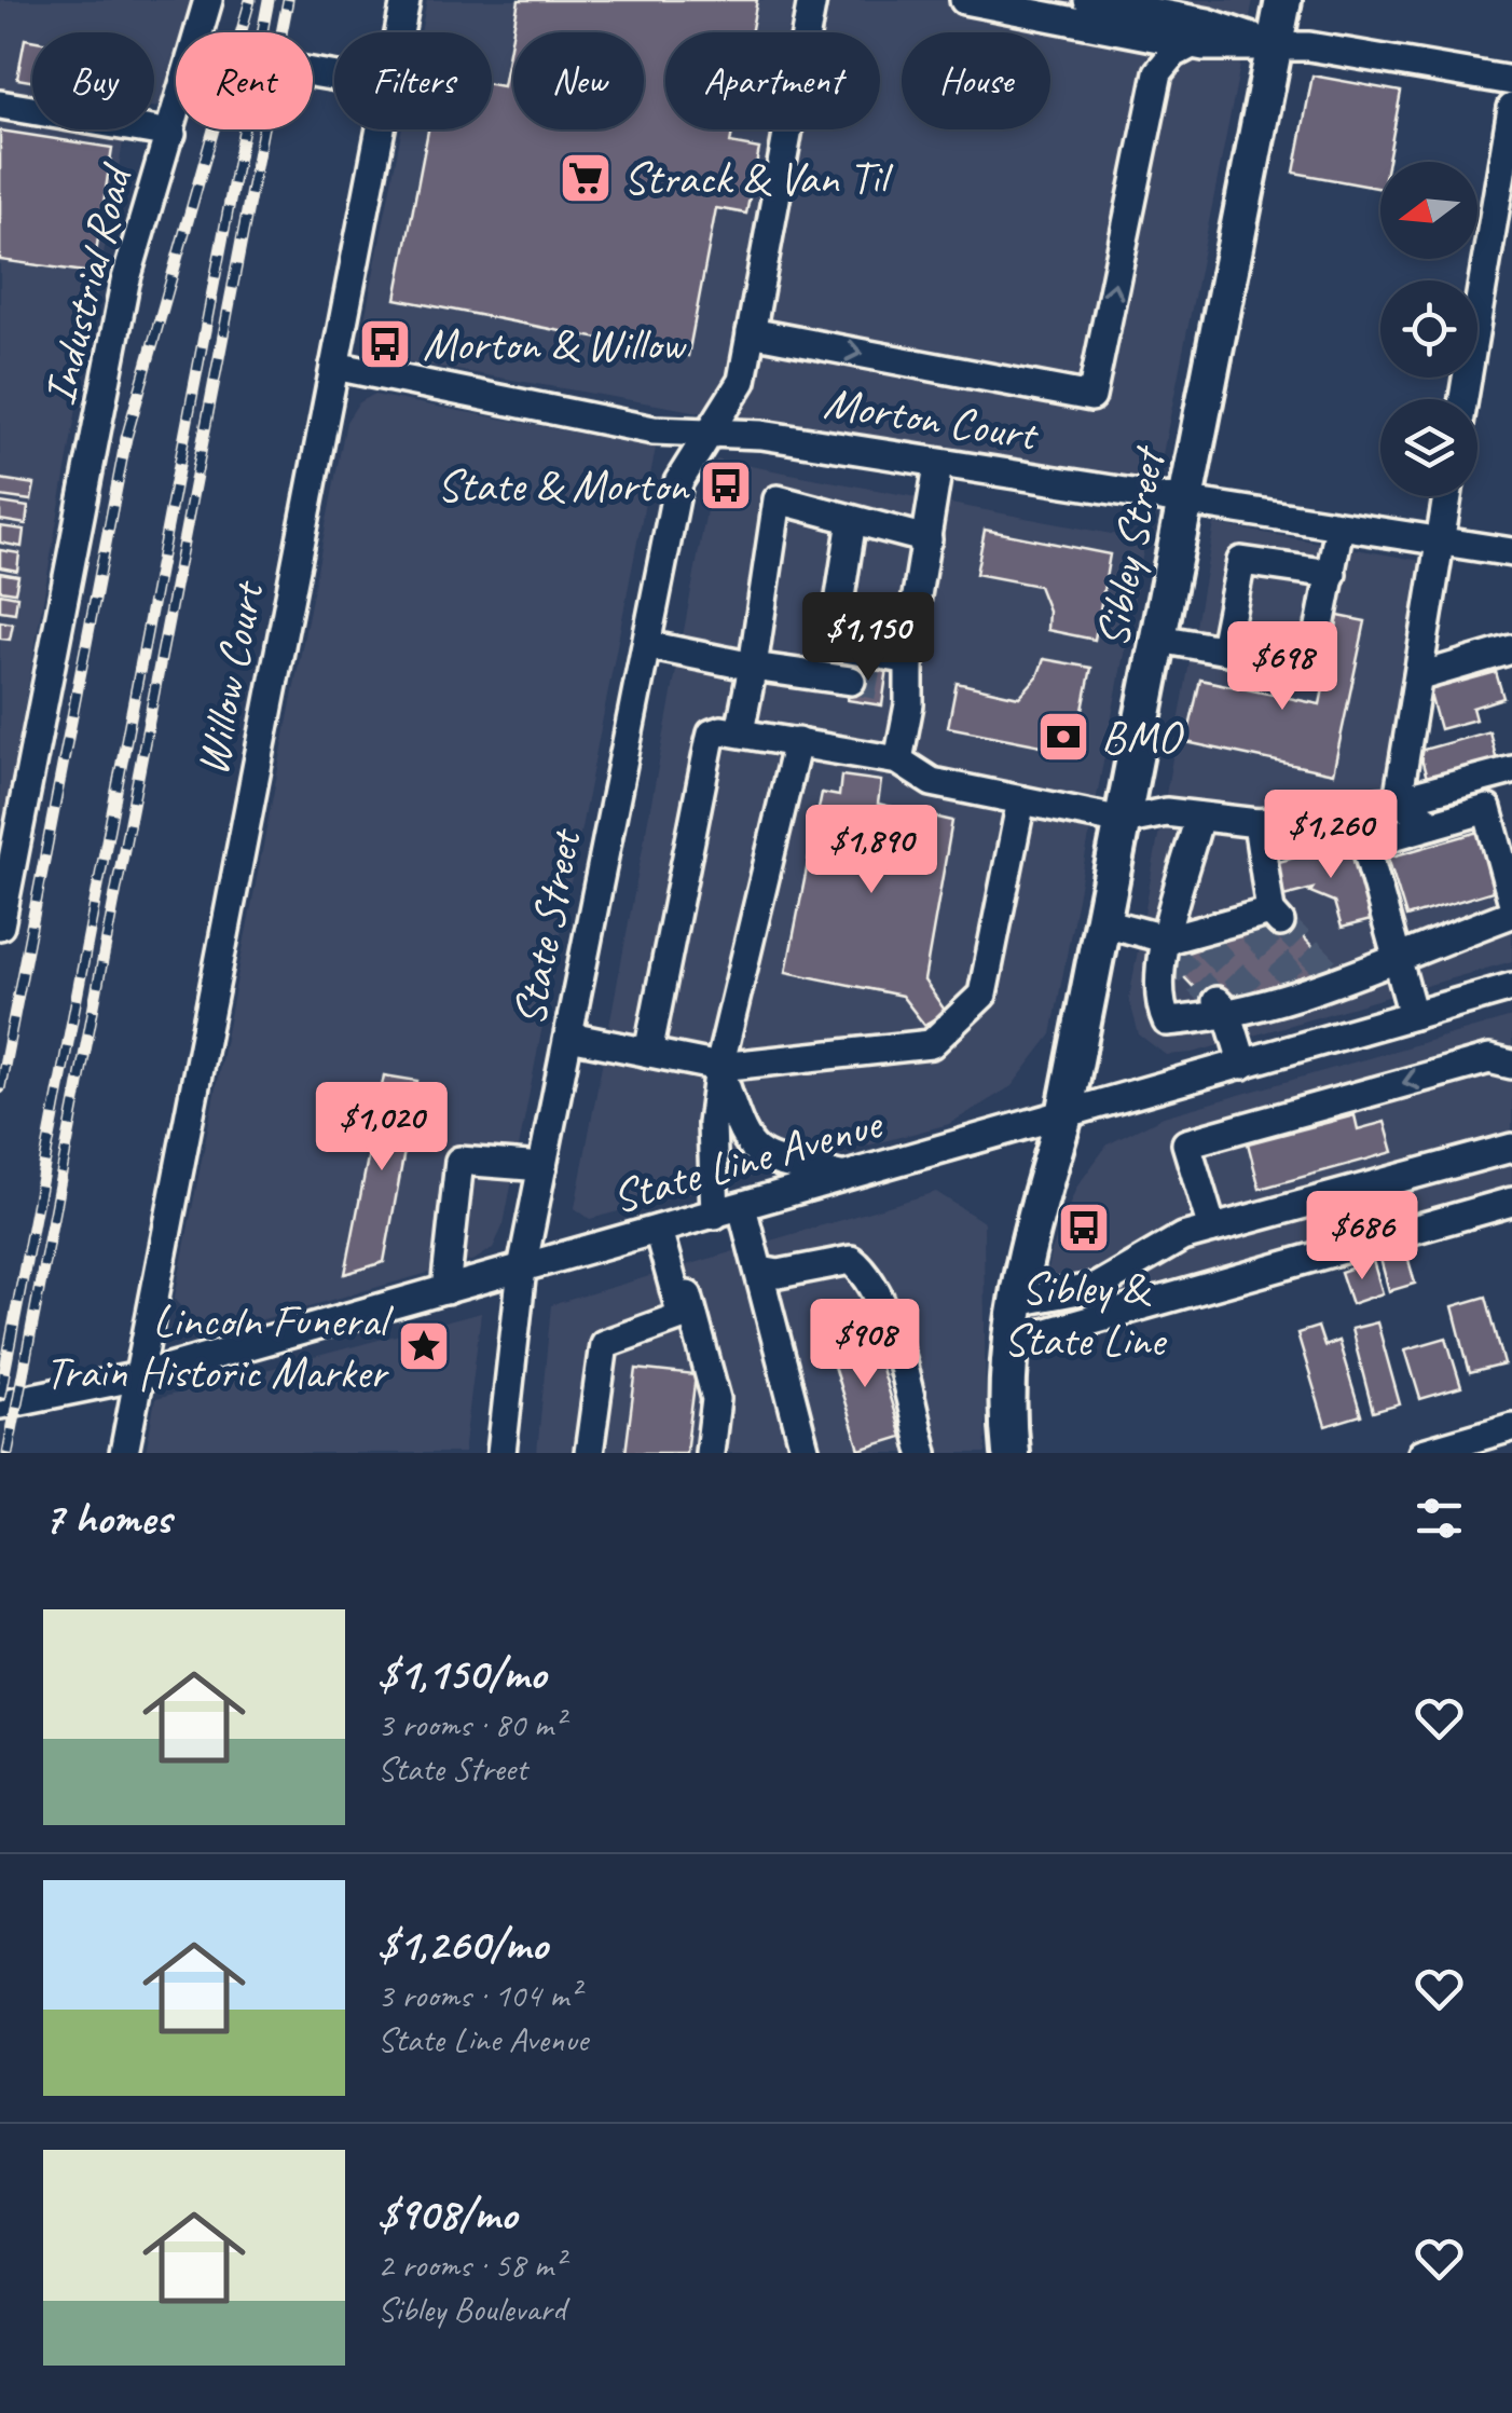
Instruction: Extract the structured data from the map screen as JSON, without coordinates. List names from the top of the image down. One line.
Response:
{"streets":{"main road":["Sibley Street"],"street":["Industrial Road","Morton Court","Willow Court","State Street","State Line Avenue"]},"crossings":[["Morton Court","Sibley Street"],["Morton Court","Willow Court"],["Morton Court","State Street"],["Sibley Street","State Line Avenue"],["Willow Court","State Line Avenue"],["State Street","State Line Avenue"]],"places":{"supermarket":["Strack & Van Til"],"bus stop":["Morton & Willow","State & Morton","Sibley & State Line"],"bank":["BMO"],"place":["Lincoln Funeral Train Historic Marker"]},"north":"left","page":{"chip":["Buy","Rent","Filters","New","Apartment","House"],"price":["$1,150","$698","$1,260","$1,890","$1,020","$686","$908"],"heading":"7 homes","list":[{"name":"$1,150/mo","note":"3 rooms · 80 m² · State Street"},{"name":"$1,260/mo","note":"3 rooms · 104 m² · State Line Avenue"},{"name":"$908/mo","note":"2 rooms · 58 m² · Sibley Boulevard"}]}}
